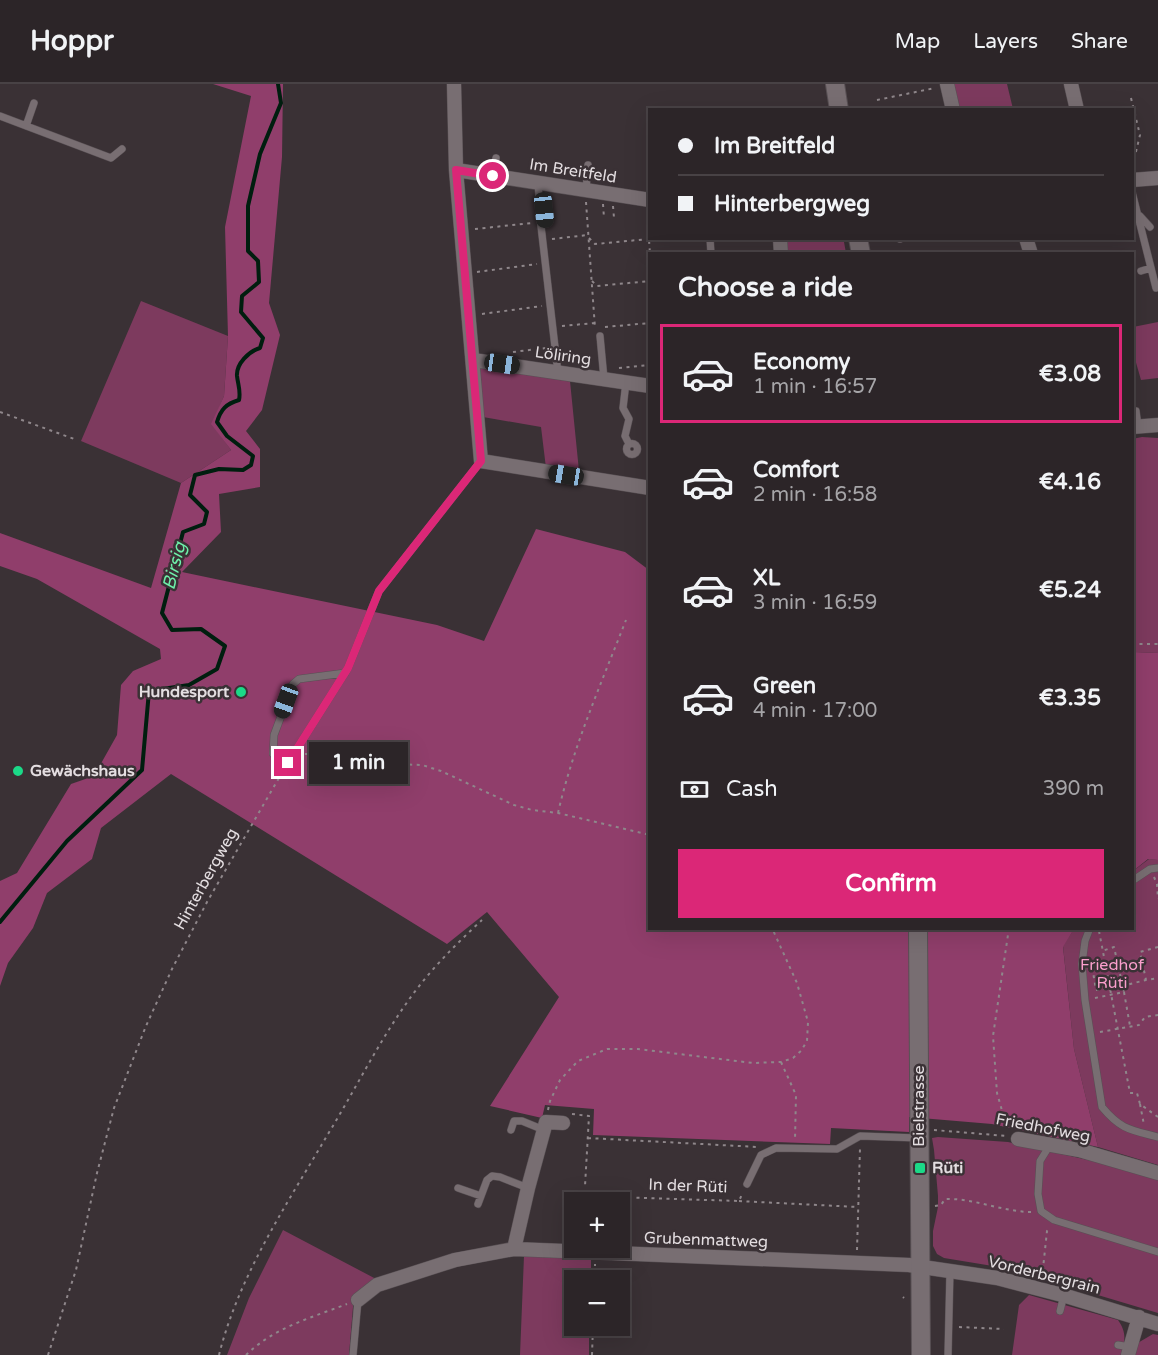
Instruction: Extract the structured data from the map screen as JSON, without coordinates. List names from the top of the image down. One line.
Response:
{"streets":{"main road":["Bielstrasse"],"street":["Im Breitfeld","Löliring","Friedhofweg","Grubenmattweg","Vorderbergrain"],"lane":["In der Rüti"],"path":["Hinterbergweg"]},"crossings":[["Bielstrasse","Friedhofweg"],["Bielstrasse","Grubenmattweg"],["Bielstrasse","Vorderbergrain"],["Grubenmattweg","Vorderbergrain"]],"water":["Birsig"],"parks":["Friedhof Rüti"],"places":{"other":["Hundesport","Gewächshaus"],"transit":["Rüti"]},"page":{"header":"Hoppr","nav":["Map","Layers","Share"],"banner":["Im Breitfeld","Hinterbergweg"],"heading":"Choose a ride","list":[{"name":"Economy","note":"1 min · 16:57","value":"€3.08"},{"name":"Comfort","note":"2 min · 16:58","value":"€4.16"},{"name":"XL","note":"3 min · 16:59","value":"€5.24"},{"name":"Green","note":"4 min · 17:00","value":"€3.35"}],"bubble":"1 min","pay":["Cash","390 m"],"buttons":"Confirm","map_buttons":["+","−"]}}
